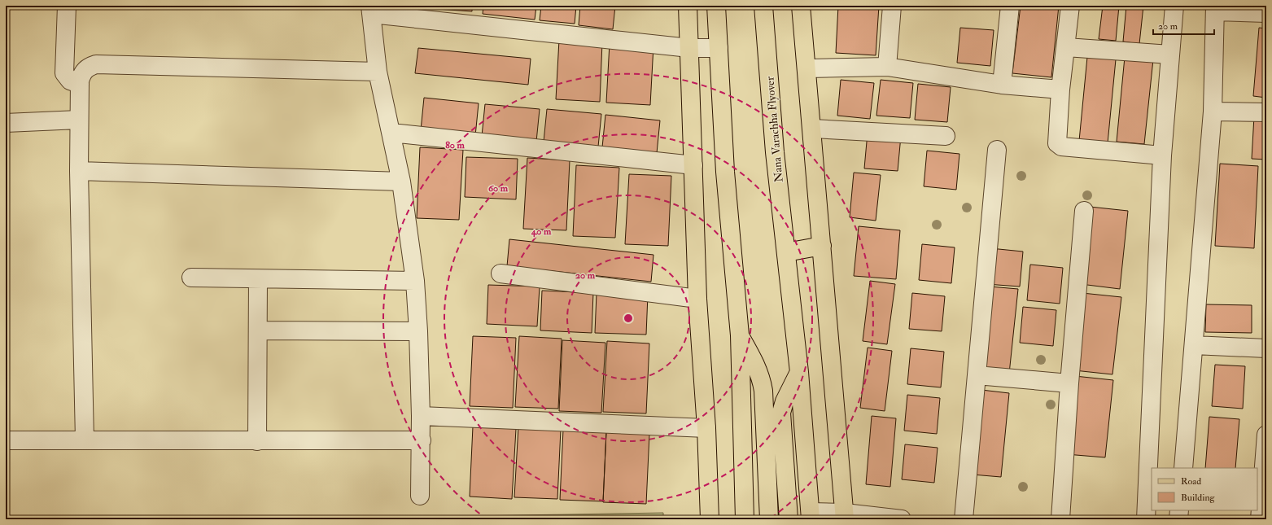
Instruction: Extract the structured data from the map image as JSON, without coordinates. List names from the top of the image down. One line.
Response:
{"streets":{"main road":["Nana Varachha Flyover"]},"legend":["Road","Building"],"scale_bar":"20 m","rings":["80 m","60 m","40 m","20 m"]}
